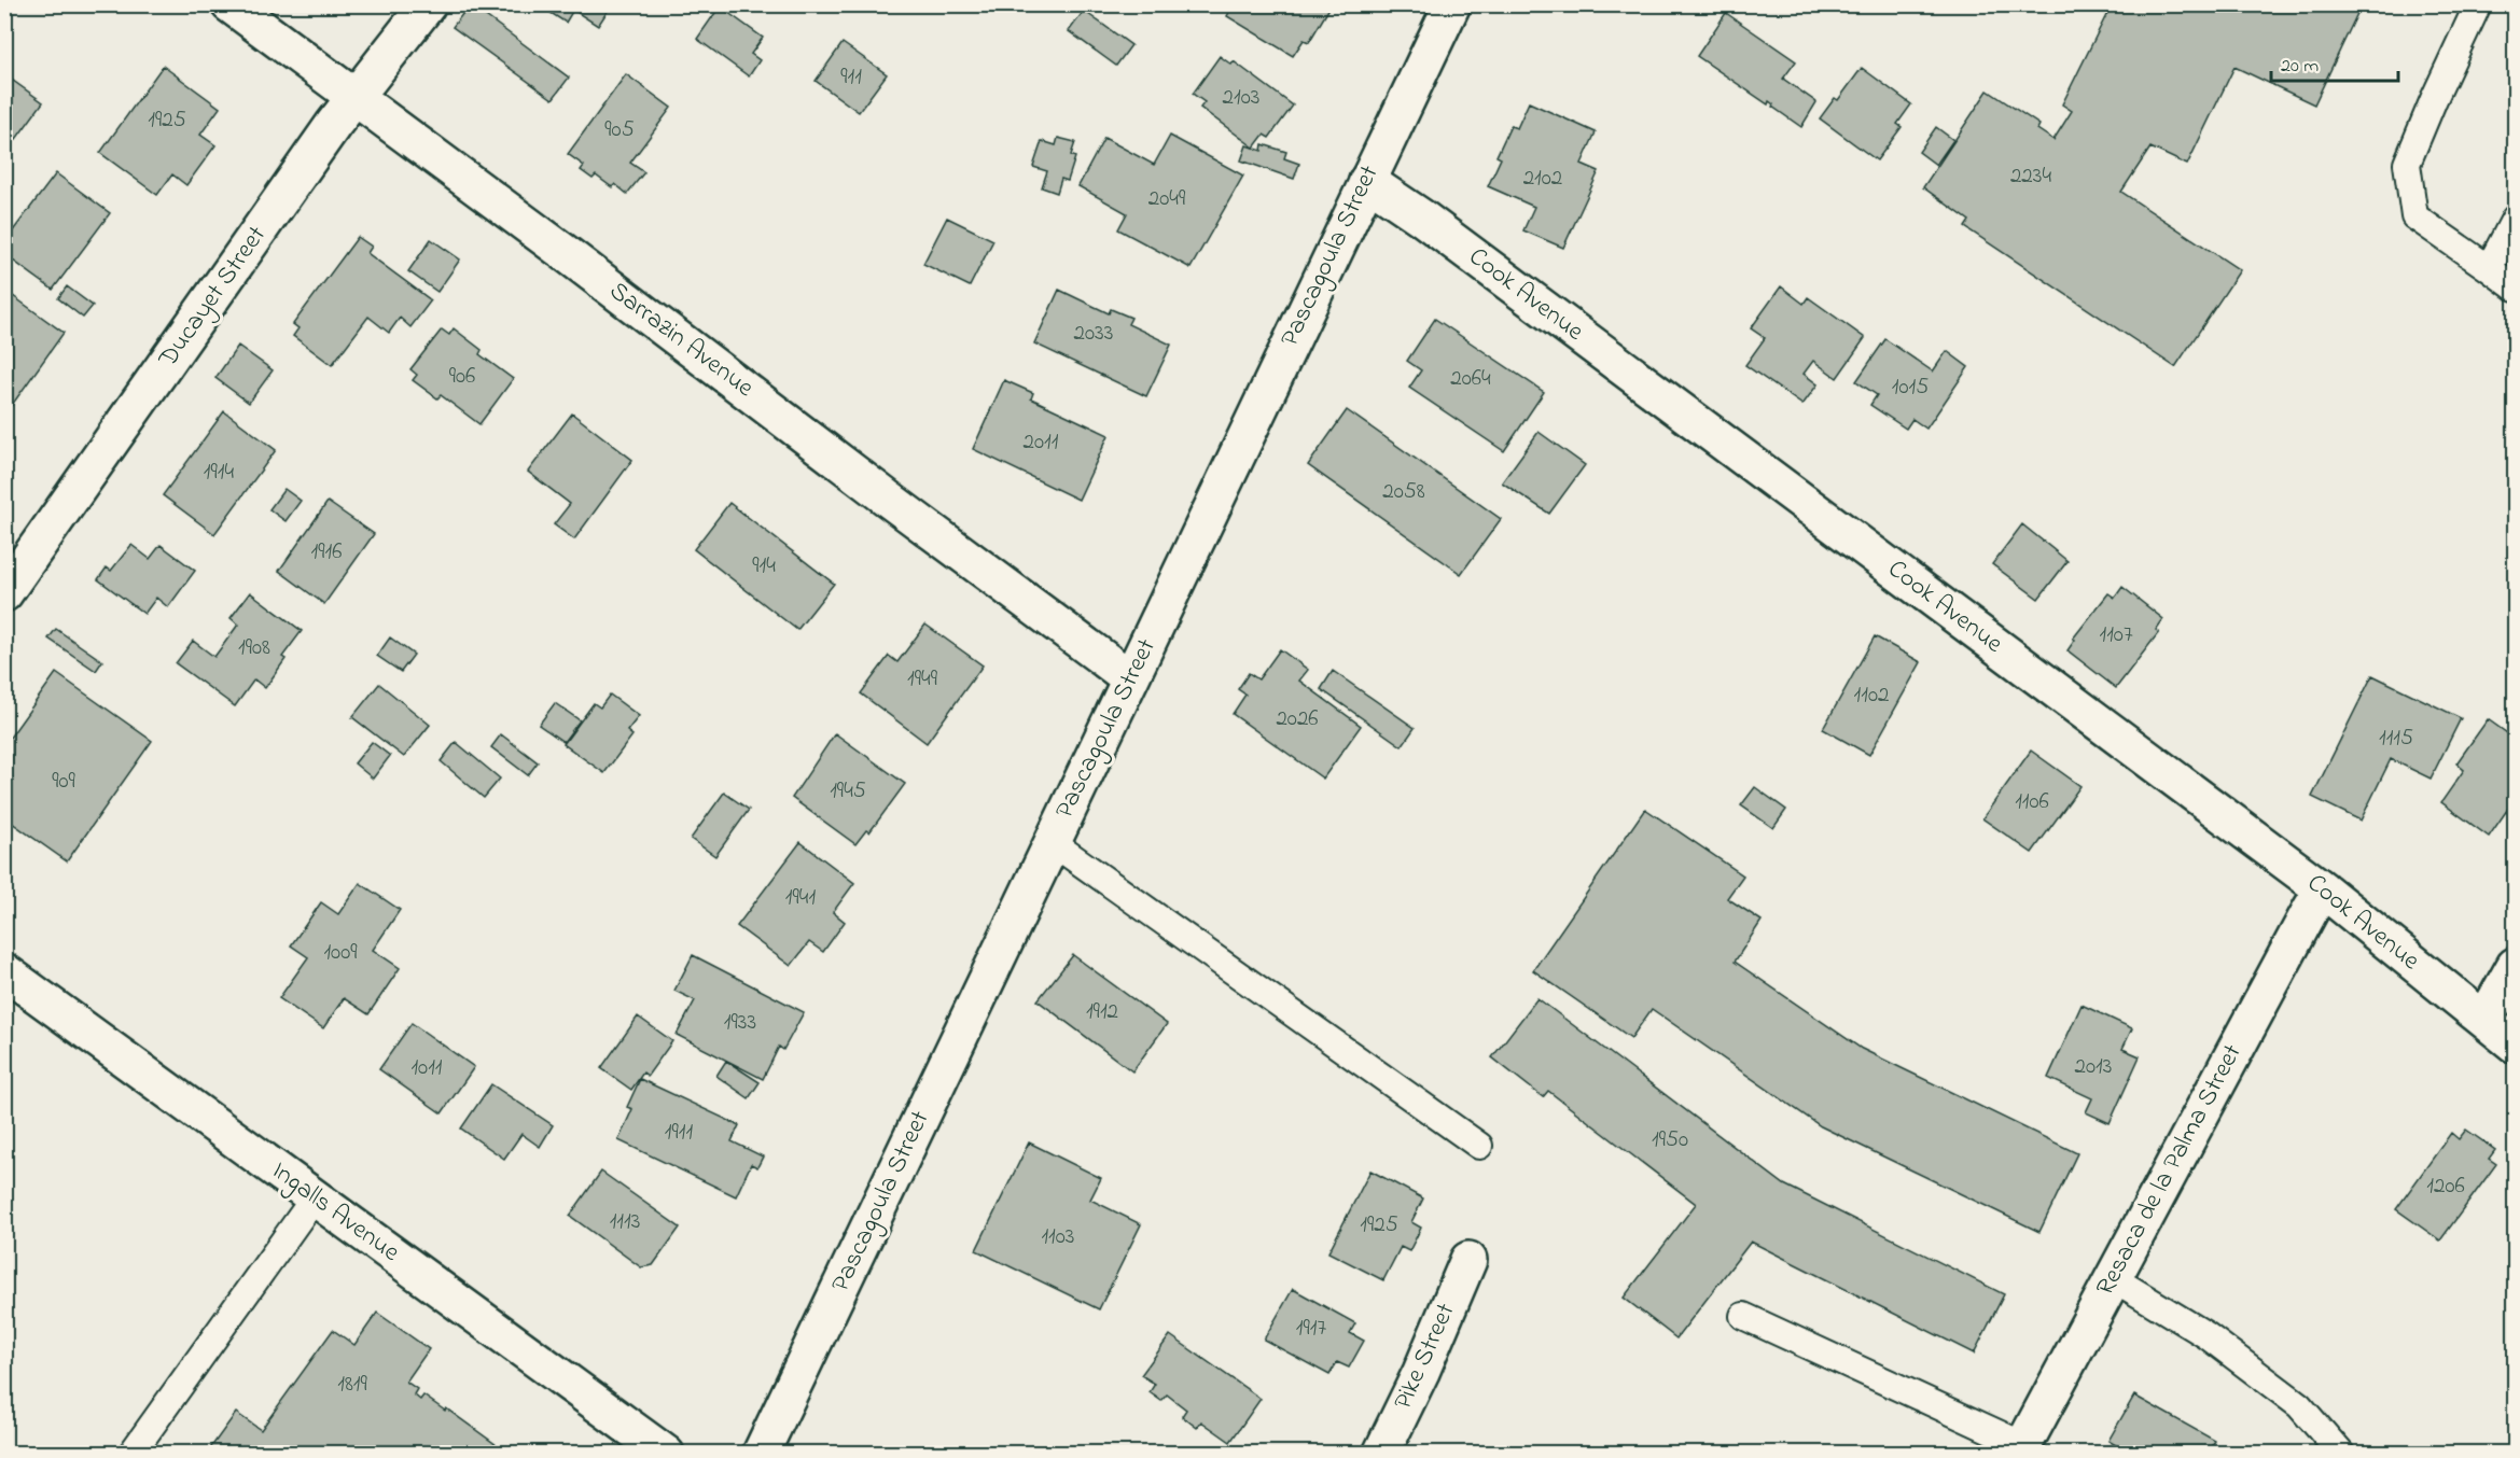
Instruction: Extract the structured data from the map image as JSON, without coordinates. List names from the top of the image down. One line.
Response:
{"streets":{"street":["Pascagoula Street","Cook Avenue","Ducayet Street","Sarrazin Avenue","Resaca de la Palma Street","Ingalls Avenue","Pike Street"]},"crossings":[["Pascagoula Street","Cook Avenue"],["Pascagoula Street","Sarrazin Avenue"],["Cook Avenue","Resaca de la Palma Street"],["Ducayet Street","Sarrazin Avenue"]],"house_numbers":["911","2103","1925","905","2234","2102","2049","2033","906","2064","1015","2011","1914","2058","1916","914","1107","1908","1949","1102","2026","1115","909","1945","1106","1941","1009","1912","1933","2013","1011","1911","1950","1206","1113","1925","1103","1917","1819"],"scale_bar":"20 m"}
